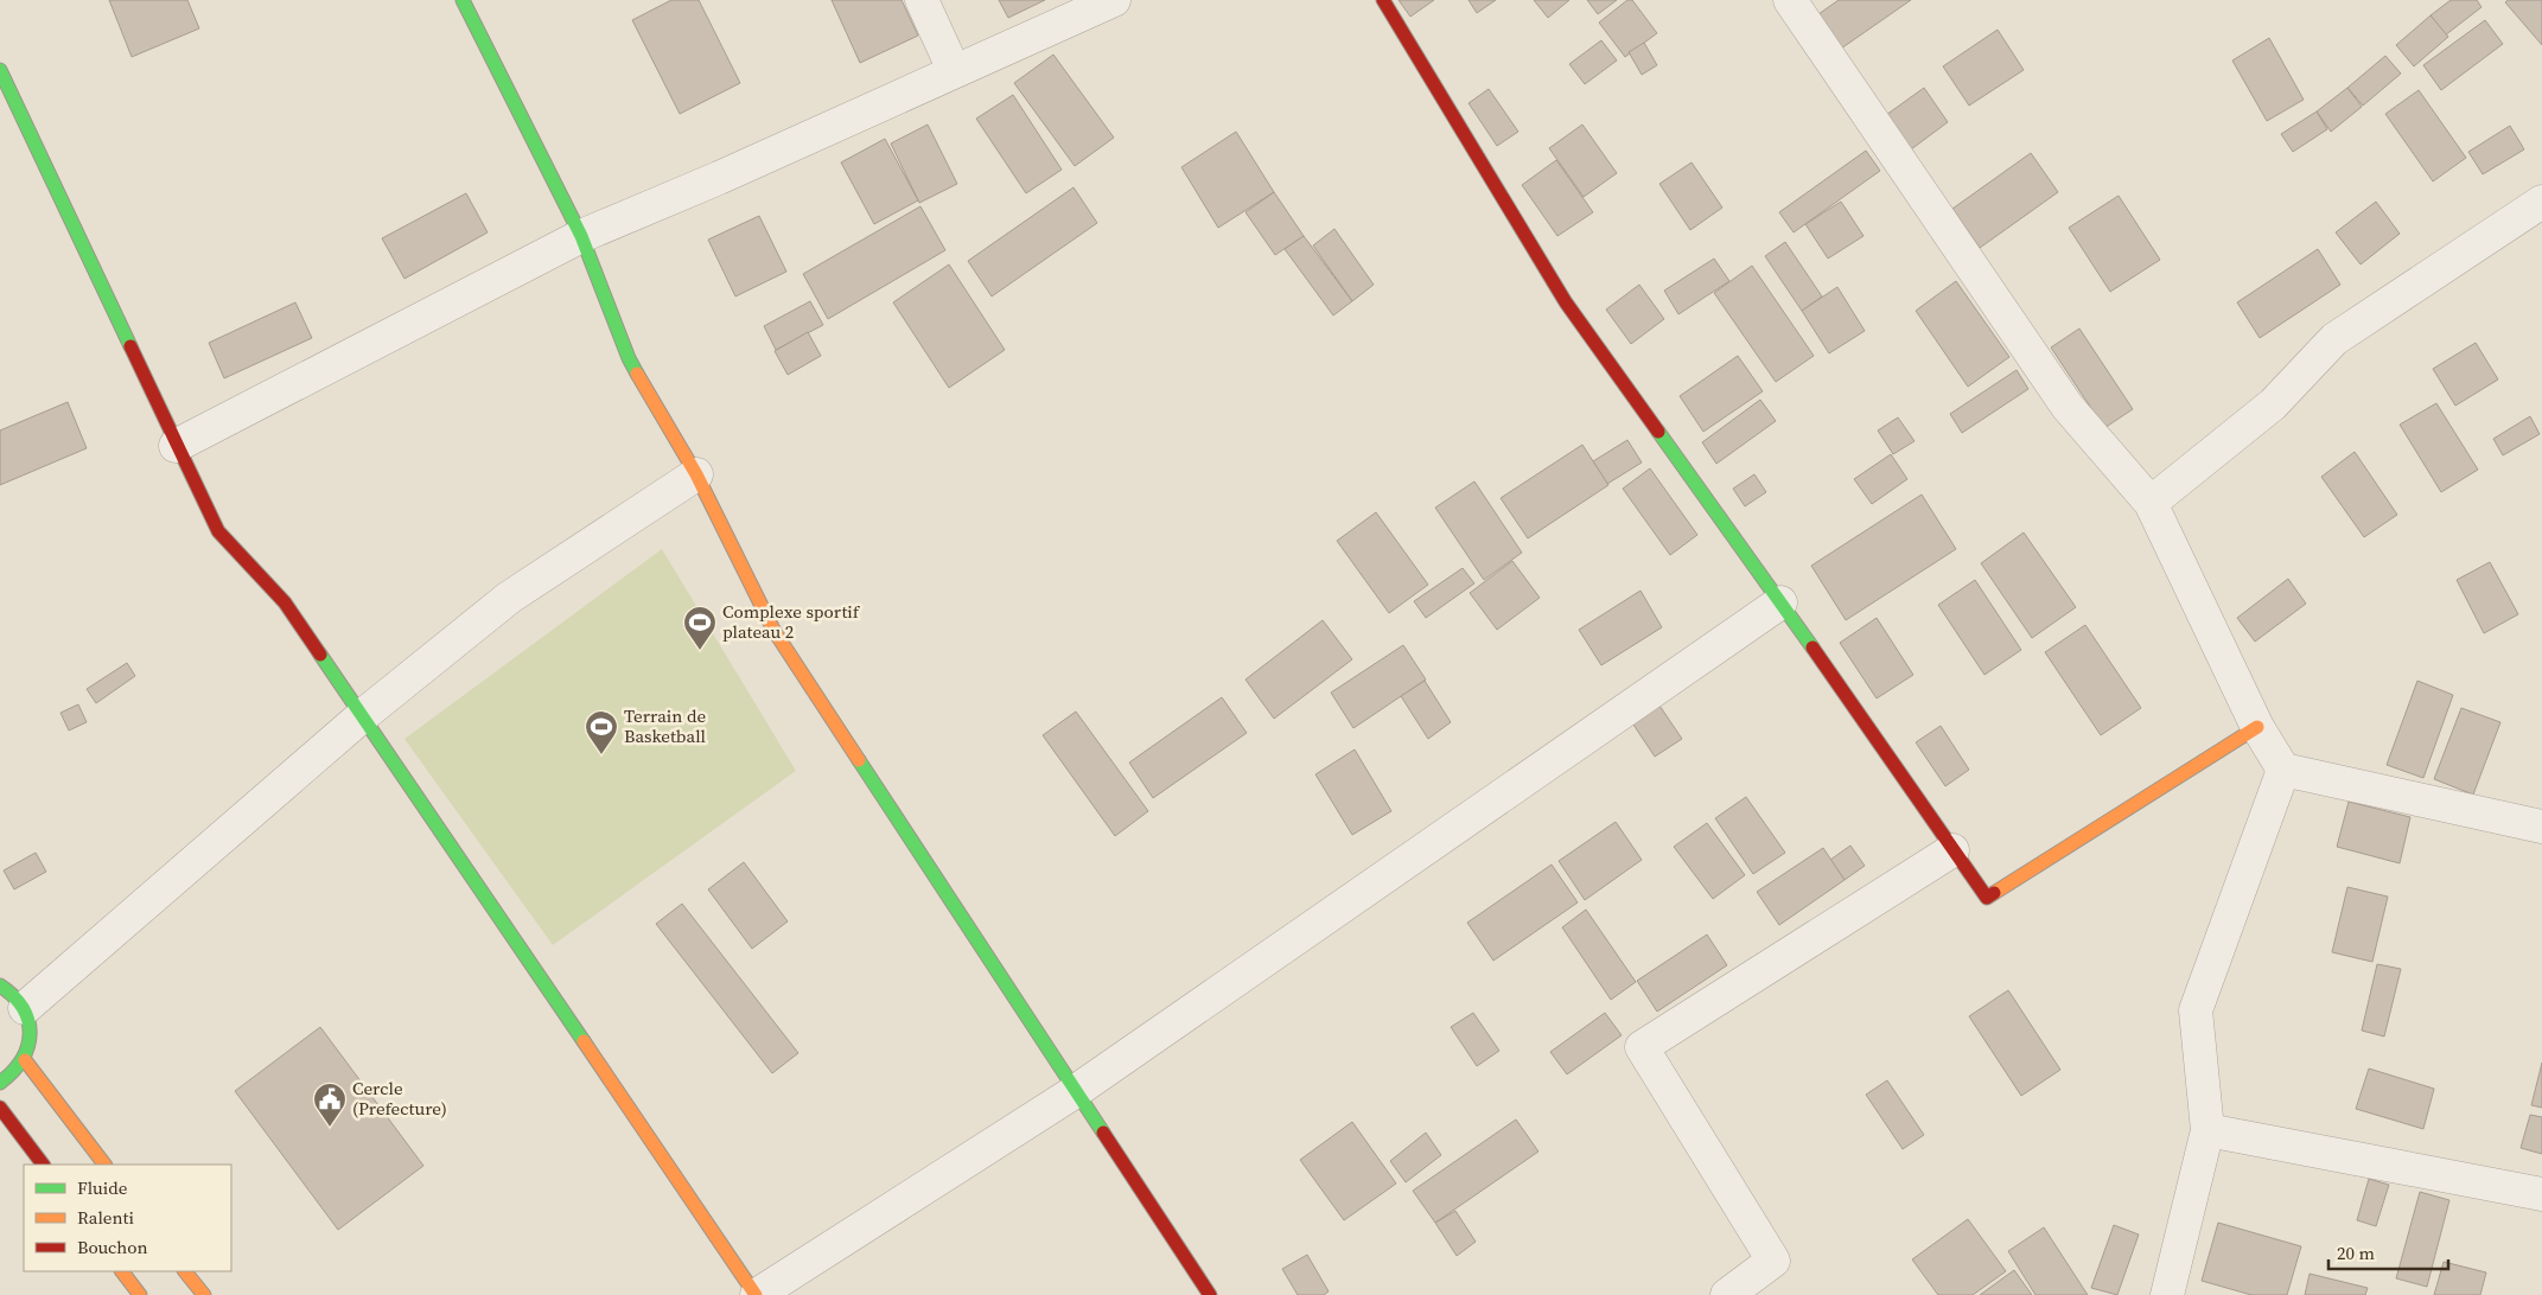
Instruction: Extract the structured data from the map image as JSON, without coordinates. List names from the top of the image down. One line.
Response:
{"places":{"sports":["Complexe sportif plateau 2","Terrain de Basketball"],"public building":["Cercle (Prefecture)"]},"legend":["Fluide","Ralenti","Bouchon"],"scale_bar":"20 m"}
